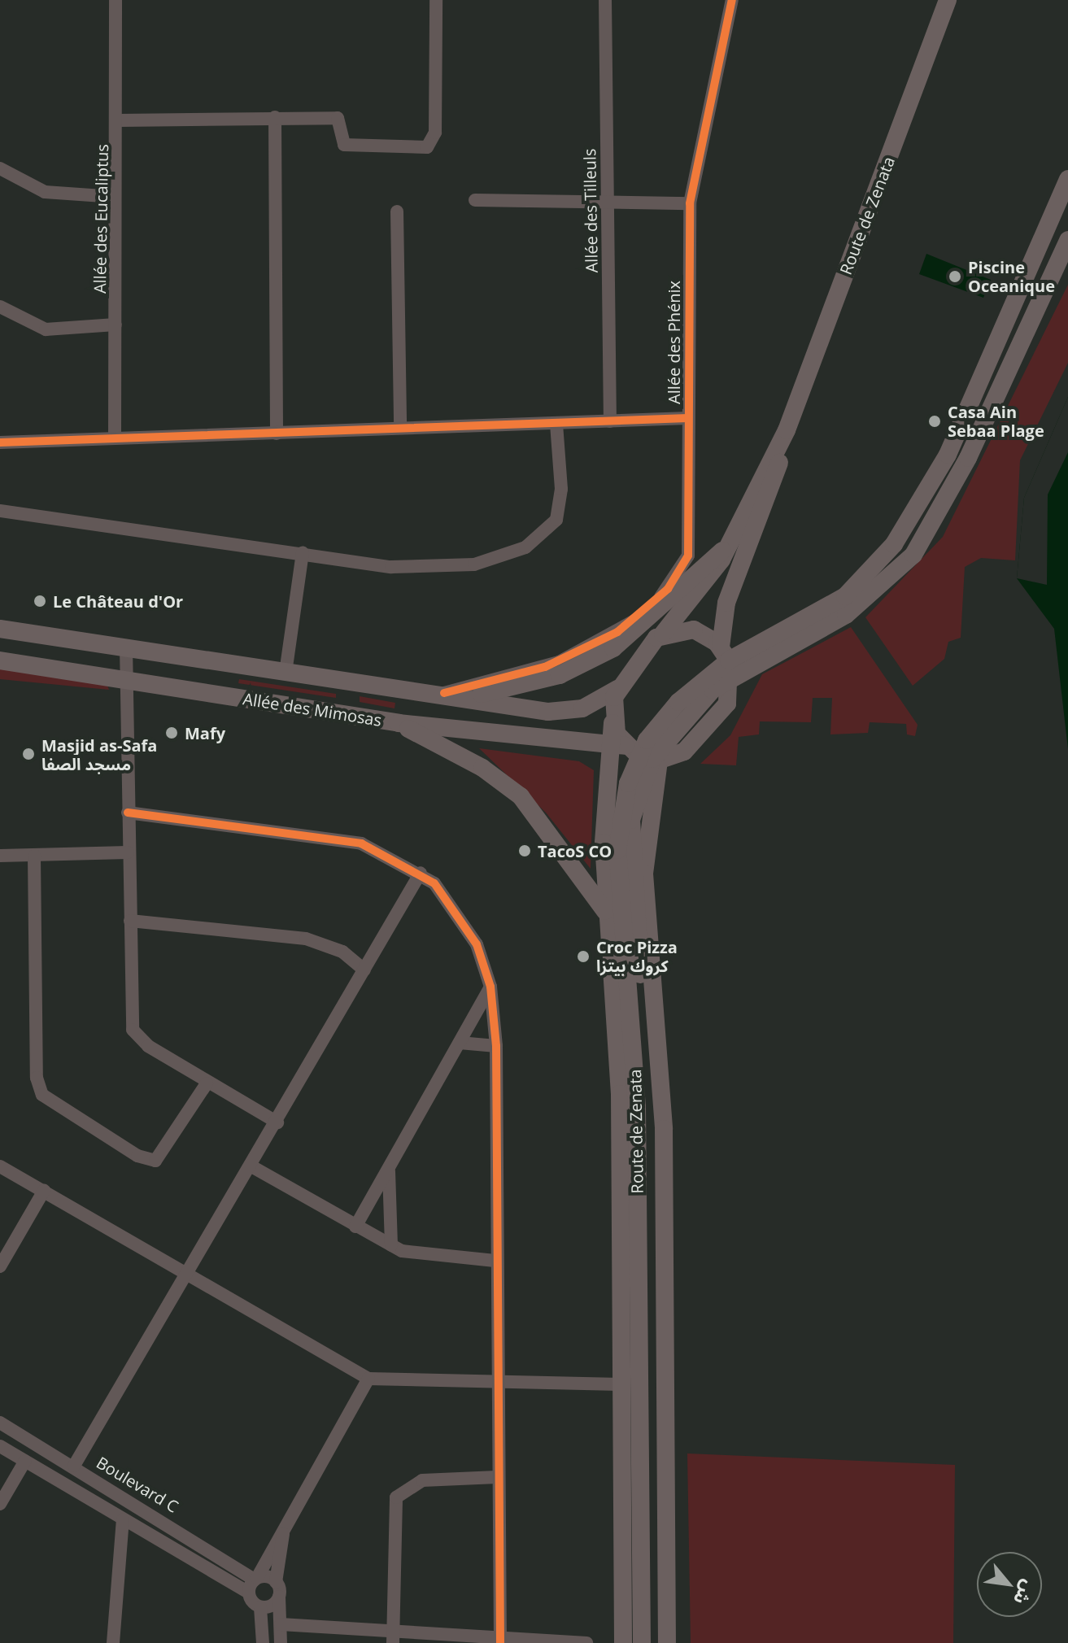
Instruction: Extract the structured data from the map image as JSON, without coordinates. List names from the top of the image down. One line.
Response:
{"streets":{"main road":["Route de Zenata","Allée des Mimosas"],"street":["Allée des Tilleuls","Allée des Eucaliptus","Allée des Phénix","Boulevard C"]},"crossings":[["Route de Zenata","Allée des Mimosas"],["Allée des Phénix","Allée des Mimosas"]],"places":["Piscine Oceanique","Casa Ain Sebaa Plage","Le Château d'Or","Mafy","Masjid as-Safa مسجد الصفا","TacoS CO","Croc Pizza كروك بيتزا"],"north":"bottom right"}
